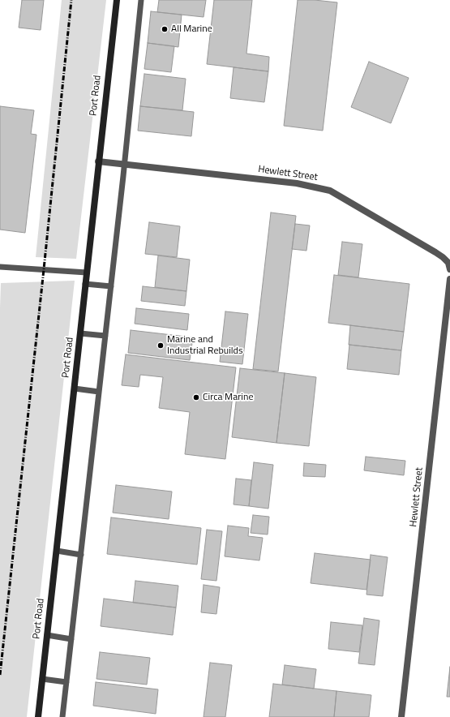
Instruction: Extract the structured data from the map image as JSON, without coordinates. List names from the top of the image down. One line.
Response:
{"streets":{"main road":["Port Road"],"street":["Hewlett Street"]},"crossings":[["Port Road","Hewlett Street"]],"places":["All Marine","Marine and Industrial Rebuilds","Circa Marine"]}
